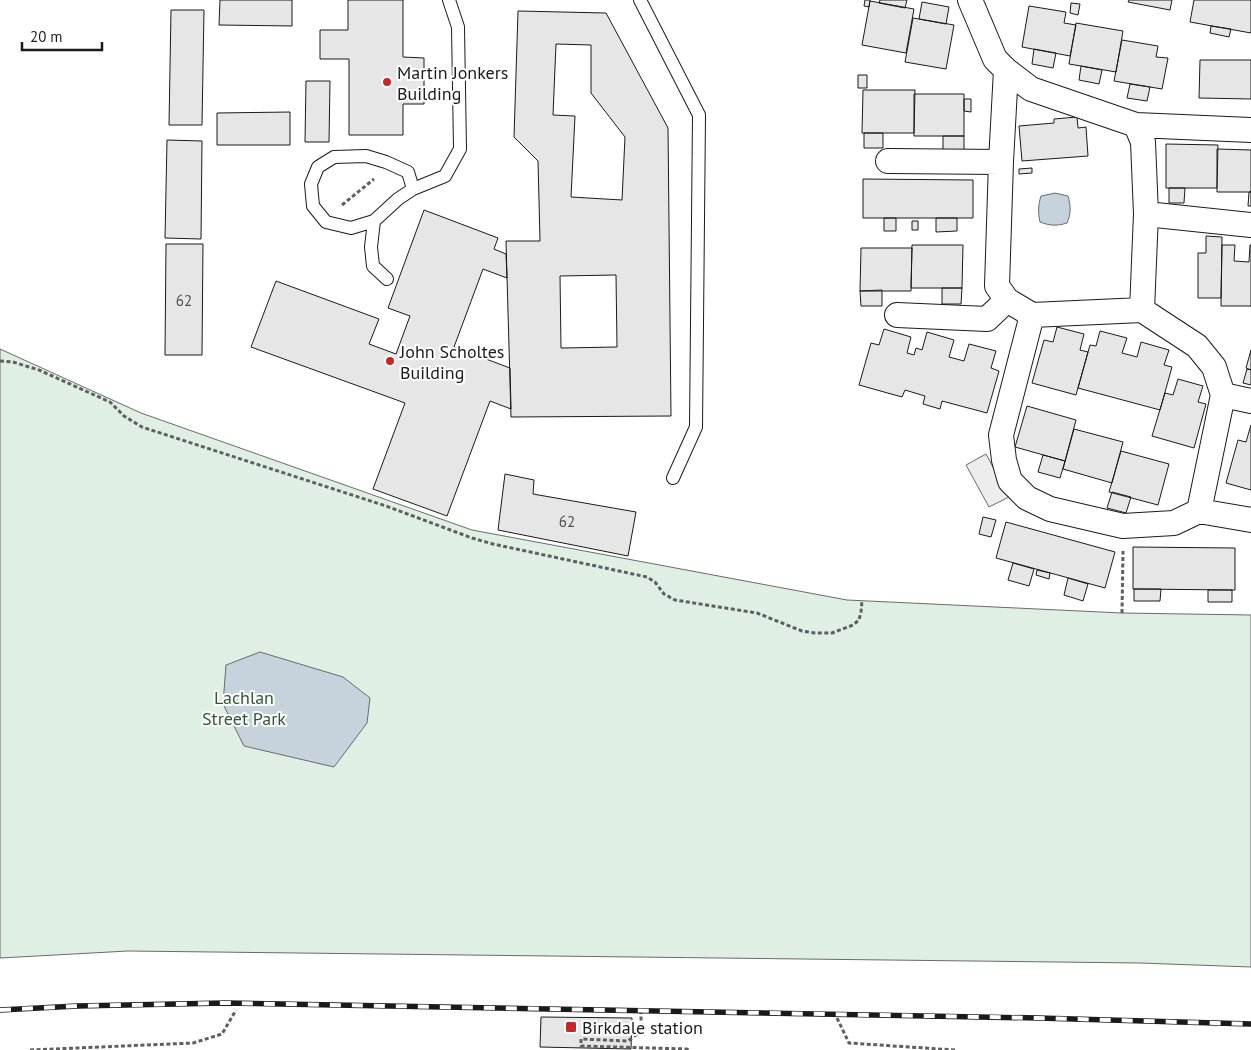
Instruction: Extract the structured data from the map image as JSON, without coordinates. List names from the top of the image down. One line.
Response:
{"parks":["Lachlan Street Park"],"places":{"other":["Martin Jonkers Building","John Scholtes Building"],"transit":["Birkdale station"]},"house_numbers":["62","62"],"scale_bar":"20 m"}
